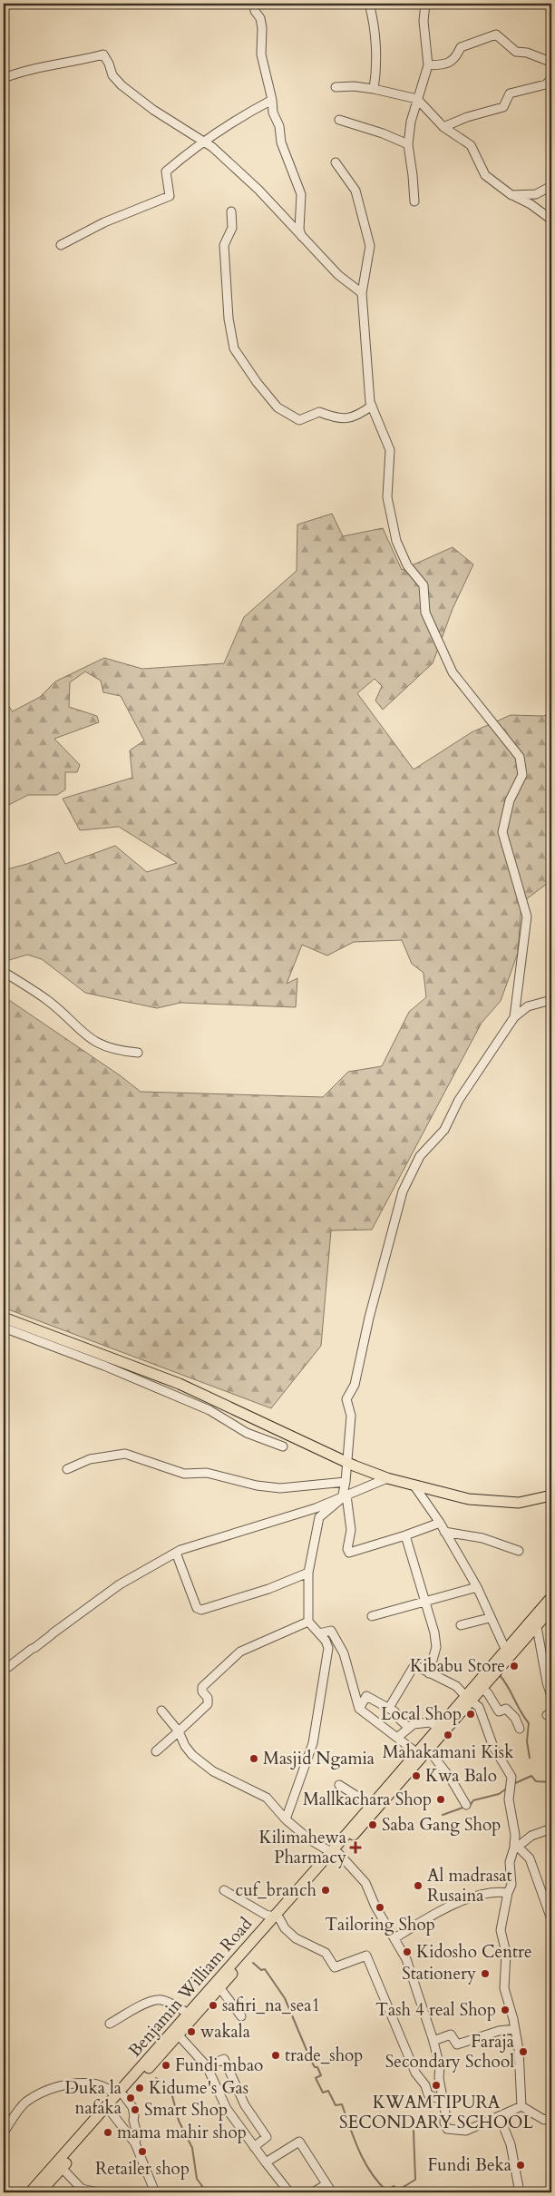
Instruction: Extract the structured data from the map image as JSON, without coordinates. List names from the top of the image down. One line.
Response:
{"streets":{"main road":["Benjamin William Road"]},"places":{"other":["Kibabu Store","Local Shop","Mahakamani Kisk","Masjid Ngamia","Kwa Balo","Mallkachara Shop","Saba Gang Shop","Al madrasat Rusaina","cuf_branch","Tailoring Shop","Kidosho Centre","Stationery","safiri_na_sea1","Tash 4 real Shop","wakala","Faraja Secondary School","trade_shop","Fundi mbao","KWAMTIPURA SECONDARY SCHOOL","Kidume's Gas","Duka la nafaka","Smart Shop","mama mahir shop","Retailer shop","Fundi Beka"],"health":["Kilimahewa Pharmacy"]}}
